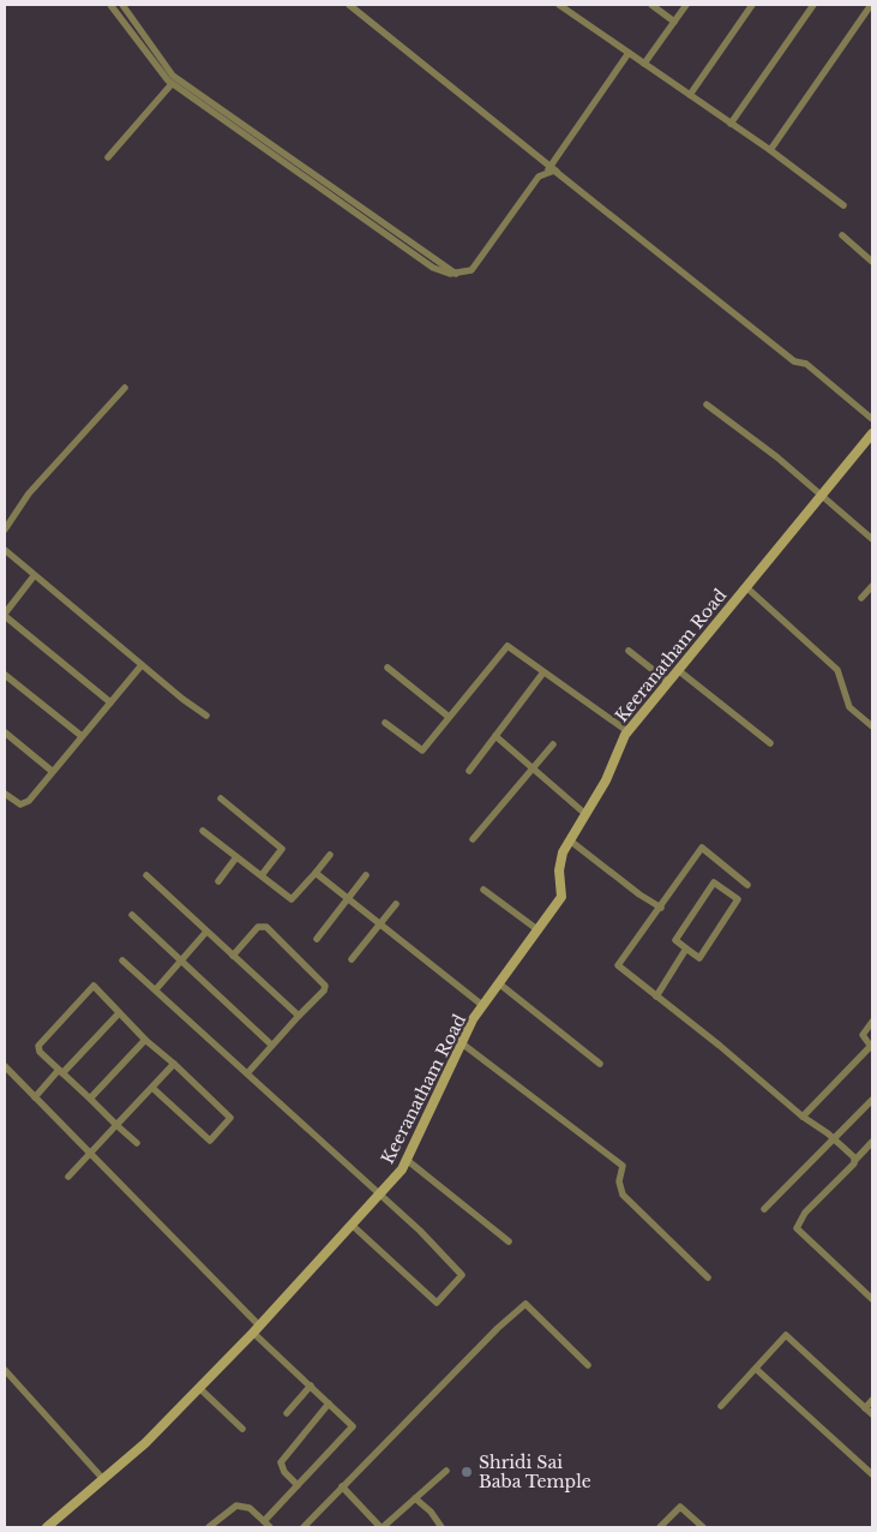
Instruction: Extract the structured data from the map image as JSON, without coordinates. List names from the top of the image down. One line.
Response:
{"streets":{"street":["Keeranatham Road"]},"places":["Shridi Sai Baba Temple"]}
